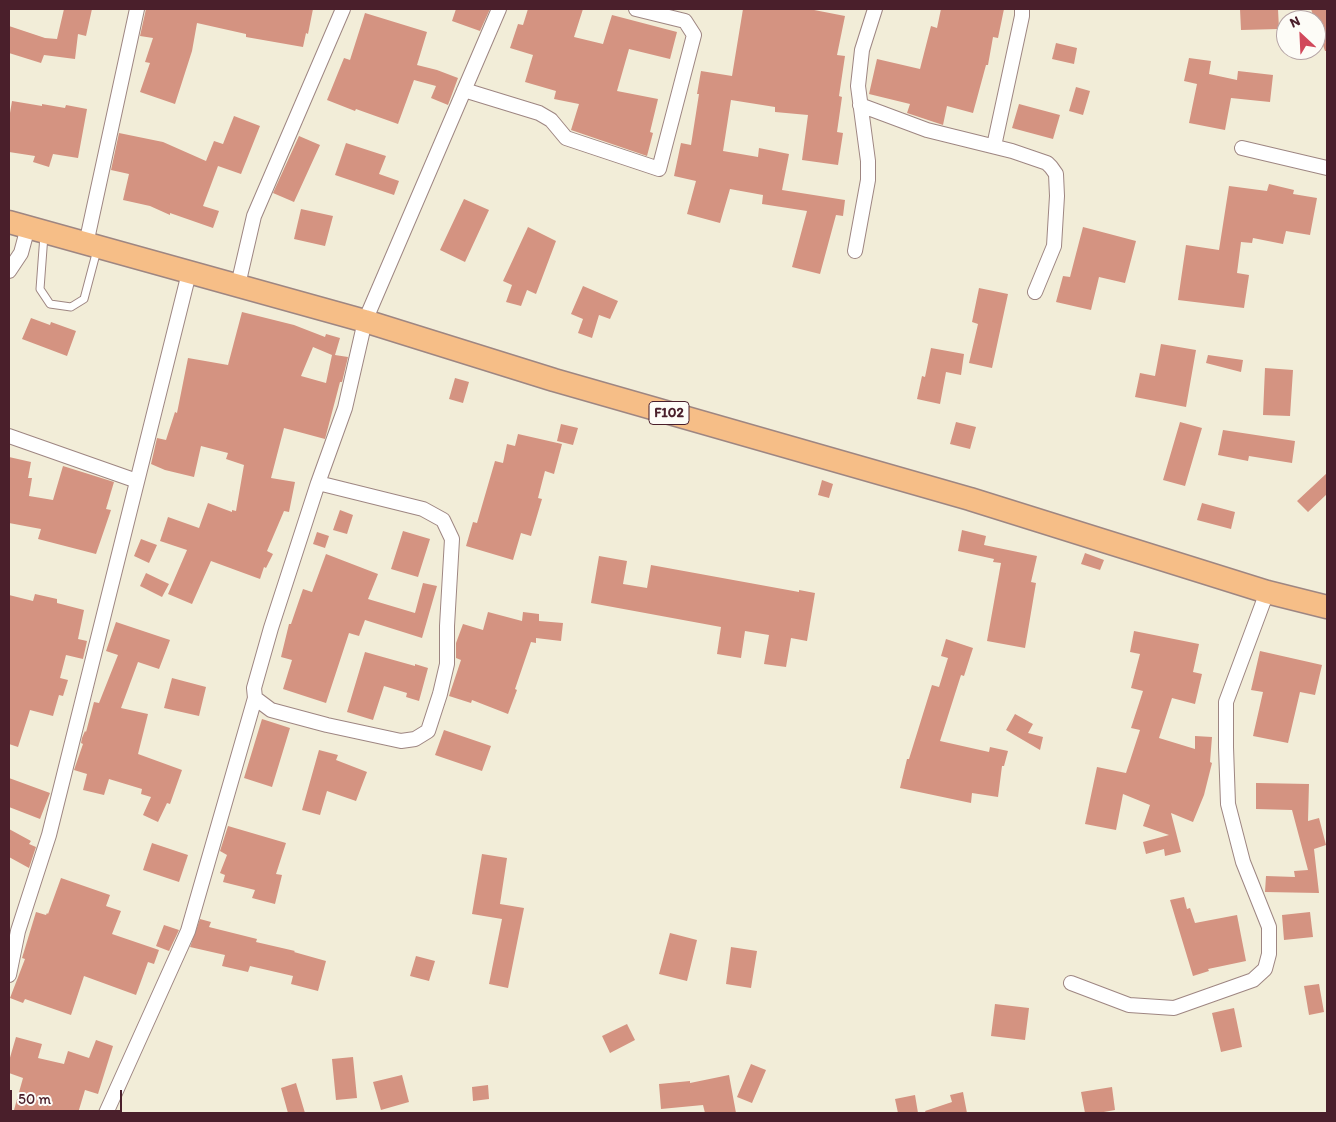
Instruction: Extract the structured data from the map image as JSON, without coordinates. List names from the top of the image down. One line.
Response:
{"streets":{"main road":["F102"]},"scale_bar":"50 m","north":"top left"}
